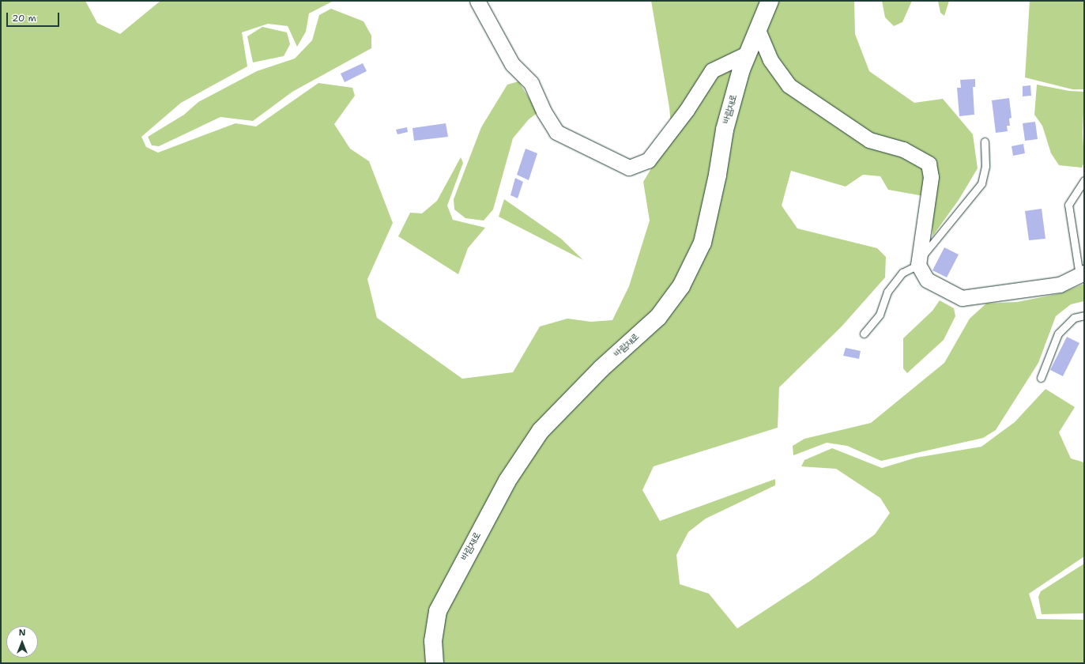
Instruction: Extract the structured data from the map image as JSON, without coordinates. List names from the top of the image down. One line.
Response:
{"streets":{"street":["바람재로"]},"scale_bar":"20 m","north":"top"}
